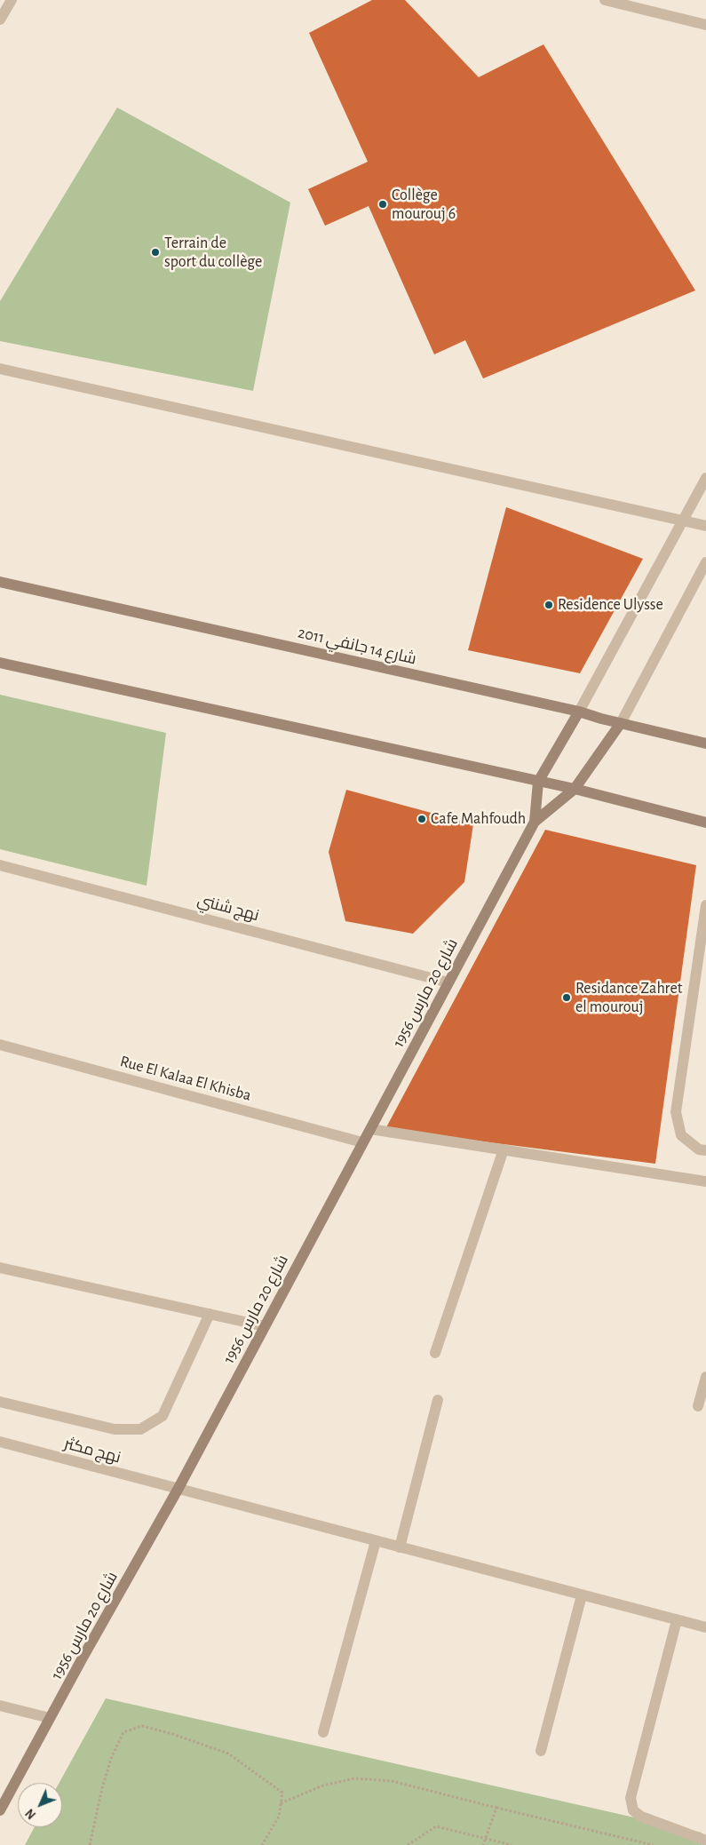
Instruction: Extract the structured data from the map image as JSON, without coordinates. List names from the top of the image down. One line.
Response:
{"streets":{"street":["شارع 14 جانفي 2011","نهج شنني","شارع 20 مارس 1956","Rue El Kalaa El Khisba","نهج مكثر"]},"crossings":[["شارع 14 جانفي 2011","شارع 20 مارس 1956"],["نهج شنني","شارع 20 مارس 1956"],["شارع 20 مارس 1956","Rue El Kalaa El Khisba"],["شارع 20 مارس 1956","نهج مكثر"]],"places":["Collège mourouj 6","Terrain de sport du collège","Residence Ulysse","Cafe Mahfoudh","Residance Zahret el mourouj"],"north":"bottom left"}
